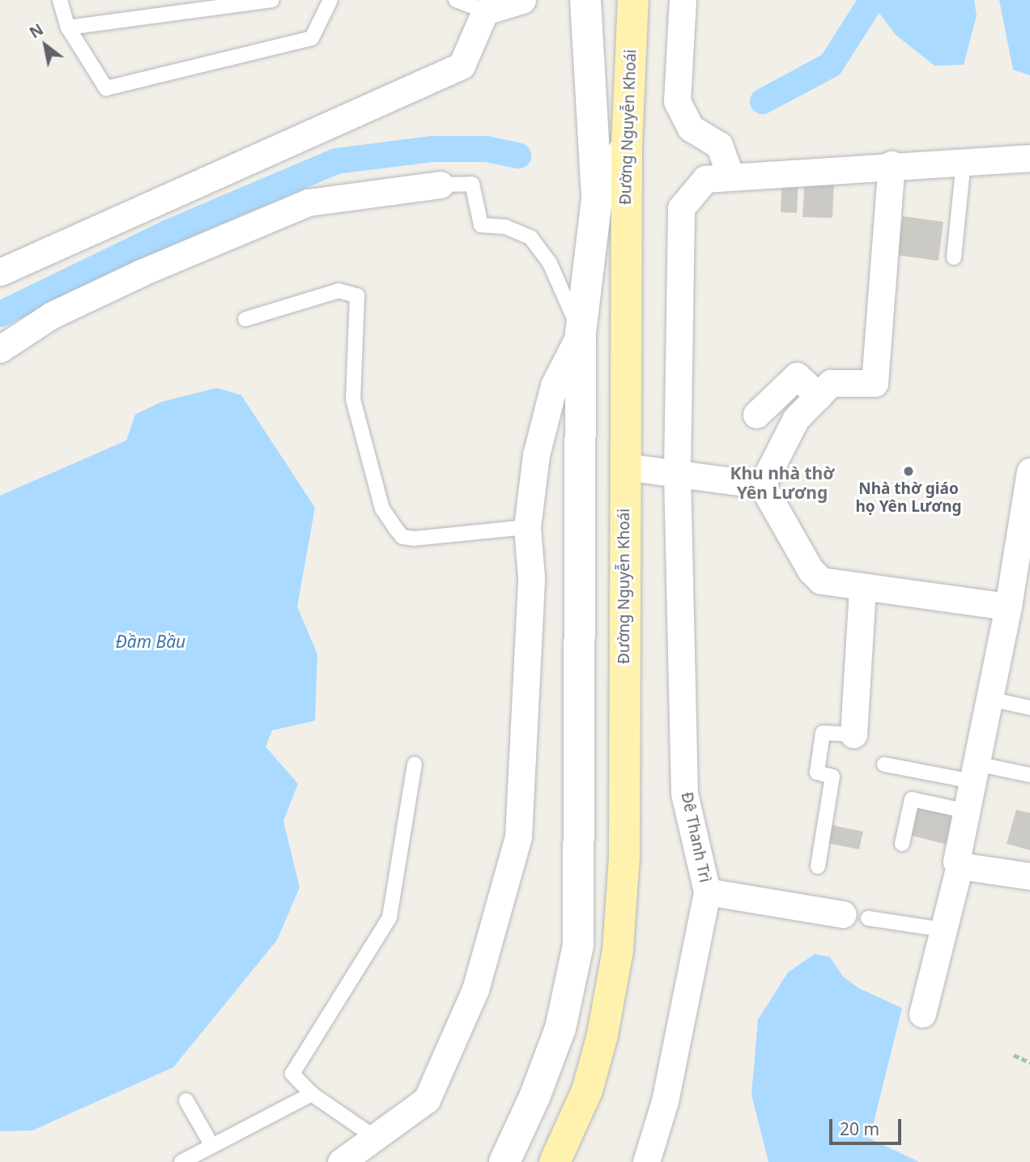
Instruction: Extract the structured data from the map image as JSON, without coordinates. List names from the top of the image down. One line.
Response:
{"streets":{"main road":["Đường Nguyễn Khoái"],"street":["Đê Thanh Trì"]},"districts":["Khu nhà thờ Yên Lương"],"water":["Đầm Bầu"],"places":["Nhà thờ giáo họ Yên Lương"],"scale_bar":"20 m","north":"top left"}
